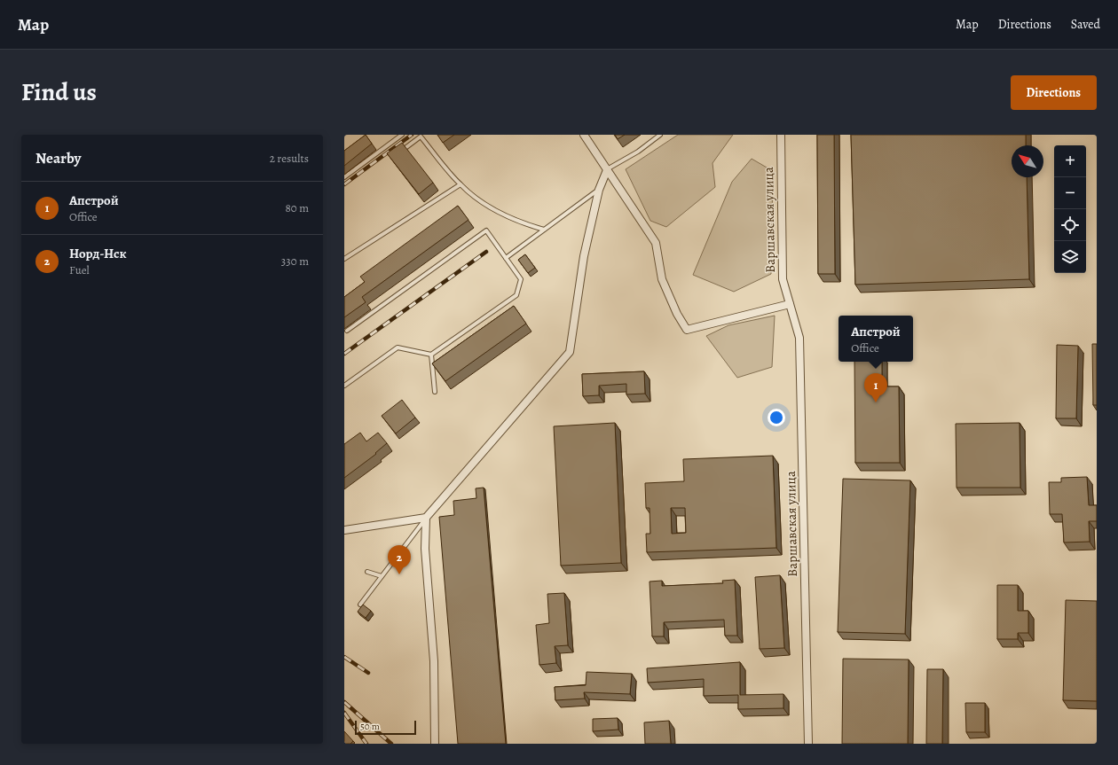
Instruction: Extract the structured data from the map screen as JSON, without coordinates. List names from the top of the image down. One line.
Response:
{"streets":{"street":["Варшавская улица"]},"scale_bar":"50 m","north":"top left","page":{"header":"Map","nav":["Map","Directions","Saved"],"title":"Find us","buttons":"Directions","heading":["Nearby","2 results"],"map_buttons":["+","−"],"list":[{"mark":"1","name":"Апстрой","note":"Office","value":"80 m"},{"mark":"2","name":"Норд-Нск","note":"Fuel","value":"330 m"}],"popup":["Апстрой","Office"],"pins":["1","2"],"scale":"50 m"}}
